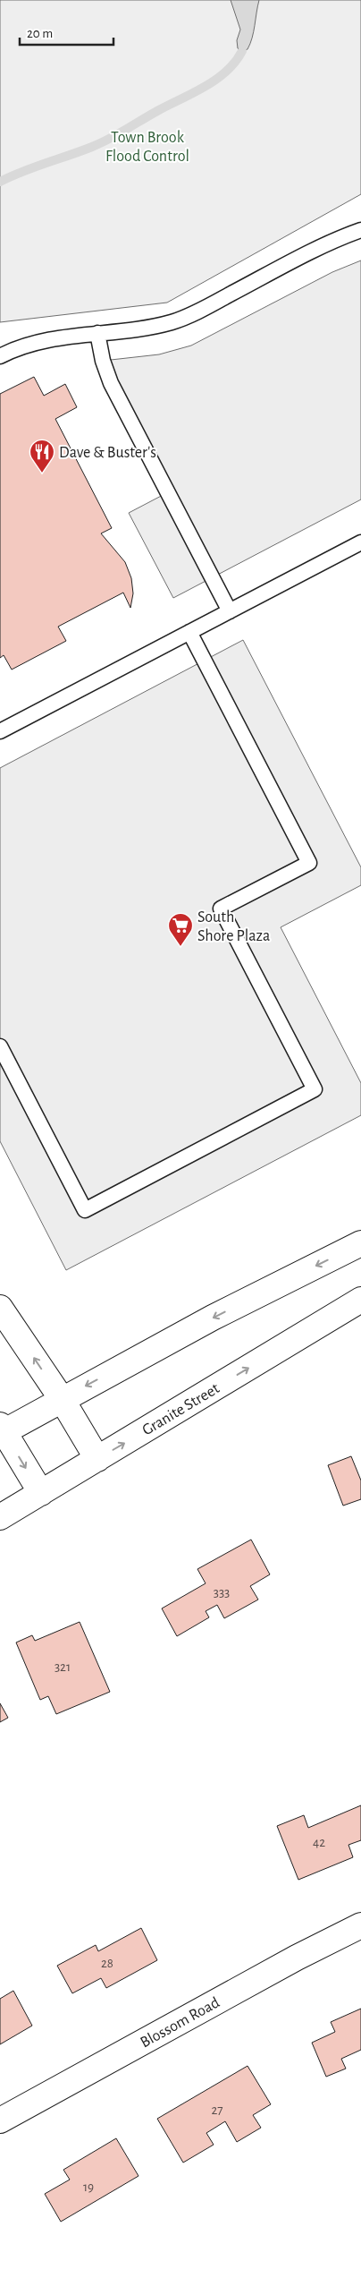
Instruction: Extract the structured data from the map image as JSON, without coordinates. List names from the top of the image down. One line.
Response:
{"streets":{"main road":["Granite Street","Blossom Road"]},"parks":["Town Brook Flood Control"],"places":{"restaurant":["Dave & Buster's"],"supermarket":["South Shore Plaza"]},"house_numbers":["333","321","42","28","27","19"],"scale_bar":"20 m"}
